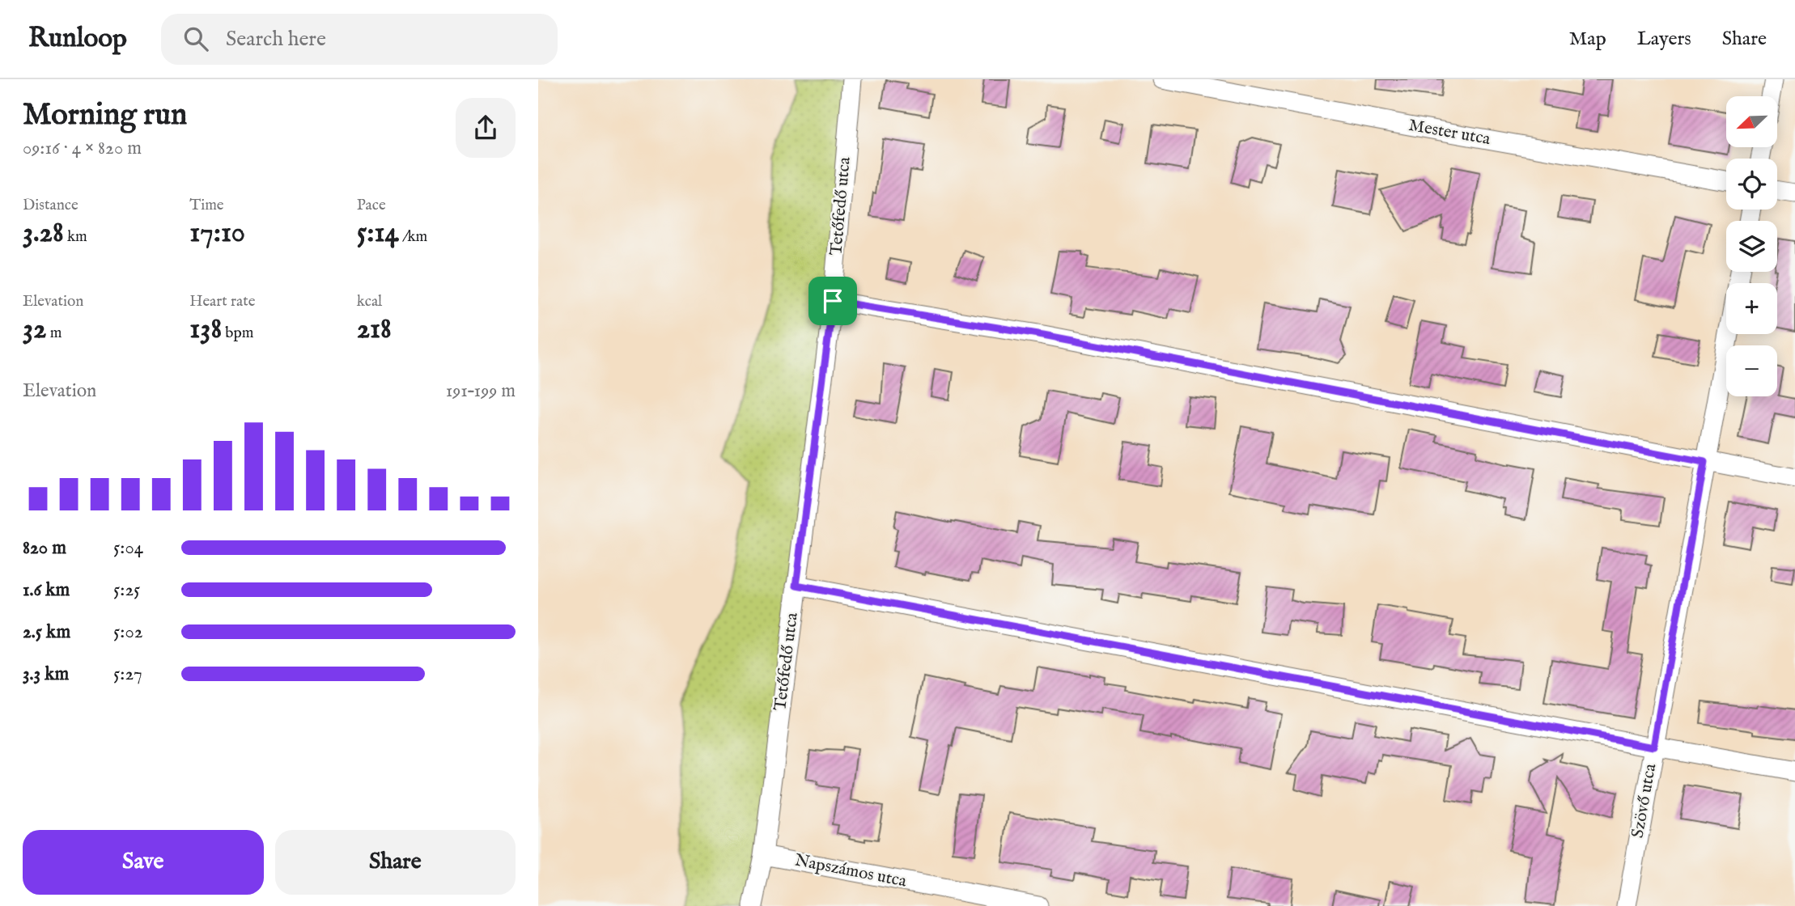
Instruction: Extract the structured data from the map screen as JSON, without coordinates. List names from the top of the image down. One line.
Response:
{"streets":{"street":["Mester utca","Tetőfedő utca","Szövő utca","Napszámos utca"]},"crossings":[["Tetőfedő utca","Napszámos utca"]],"north":"bottom left","page":{"header":"Runloop","search":"Search here","nav":["Map","Layers","Share"],"heading":["Morning run","09:16 · 4 × 820 m"],"map_buttons":["+","−"],"stats":[["Distance","3.28 km"],["Time","17:10"],["Pace","5:14 /km"],["Elevation","32 m"],["Heart rate","138 bpm"],["kcal","218"]],"chart":["Elevation","191–199 m"],"list":[{"name":"820 m","note":"5:04"},{"name":"1.6 km","note":"5:25"},{"name":"2.5 km","note":"5:02"},{"name":"3.3 km","note":"5:27"}],"buttons":["Save","Share"]}}
